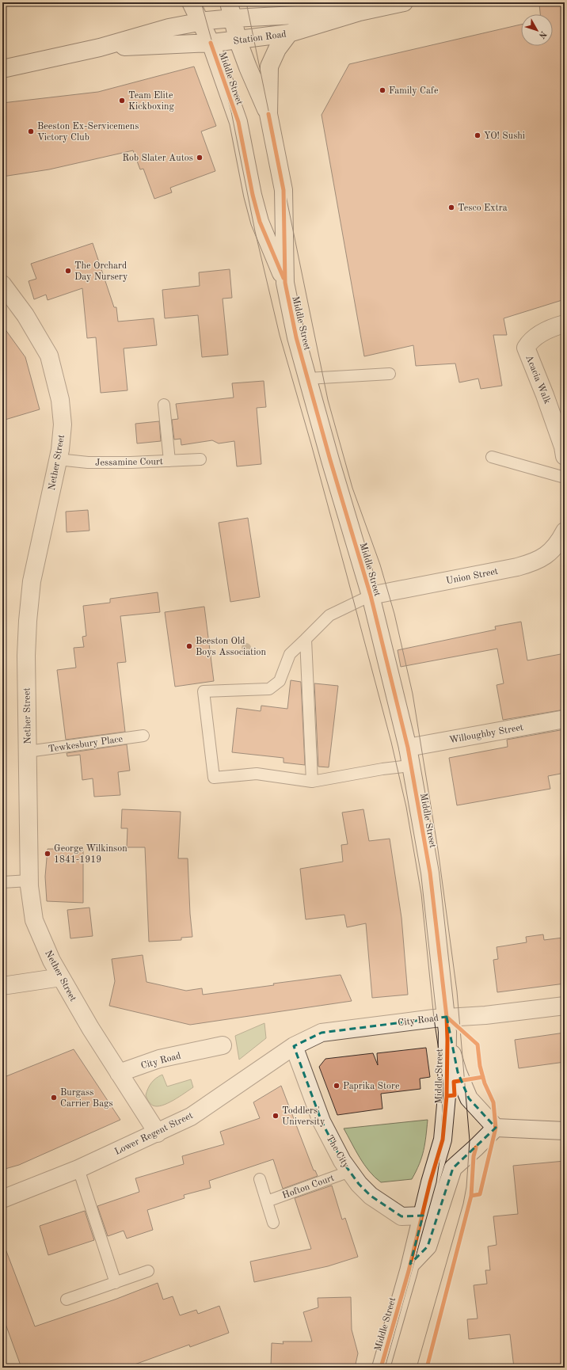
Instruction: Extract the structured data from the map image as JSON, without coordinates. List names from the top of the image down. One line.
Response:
{"streets":{"main road":["Station Road","Middle Street","Acacia Walk","Nether Street","Union Street","Willoughby Street","City Road","Lower Regent Street","The City"],"lane":["Jessamine Court","Tewkesbury Place","Hofton Court"]},"crossings":[["Station Road","Middle Street"],["Middle Street","Union Street"],["Middle Street","Willoughby Street"],["Middle Street","City Road"],["Middle Street","The City"],["Jessamine Court","Nether Street"],["Nether Street","Tewkesbury Place"],["Nether Street","City Road"],["Nether Street","Lower Regent Street"],["City Road","Lower Regent Street"],["City Road","The City"],["Lower Regent Street","The City"],["The City","Hofton Court"]],"places":["Family Cafe","Team Elite Kickboxing","Beeston Ex-Servicemens Victory Club","YO! Sushi","Rob Slater Autos","Tesco Extra","The Orchard Day Nursery","Beeston Old Boys Association","George Wilkinson 1841-1919","Paprika Store","Burgass Carrier Bags","Toddlers' University"],"north":"bottom right"}
